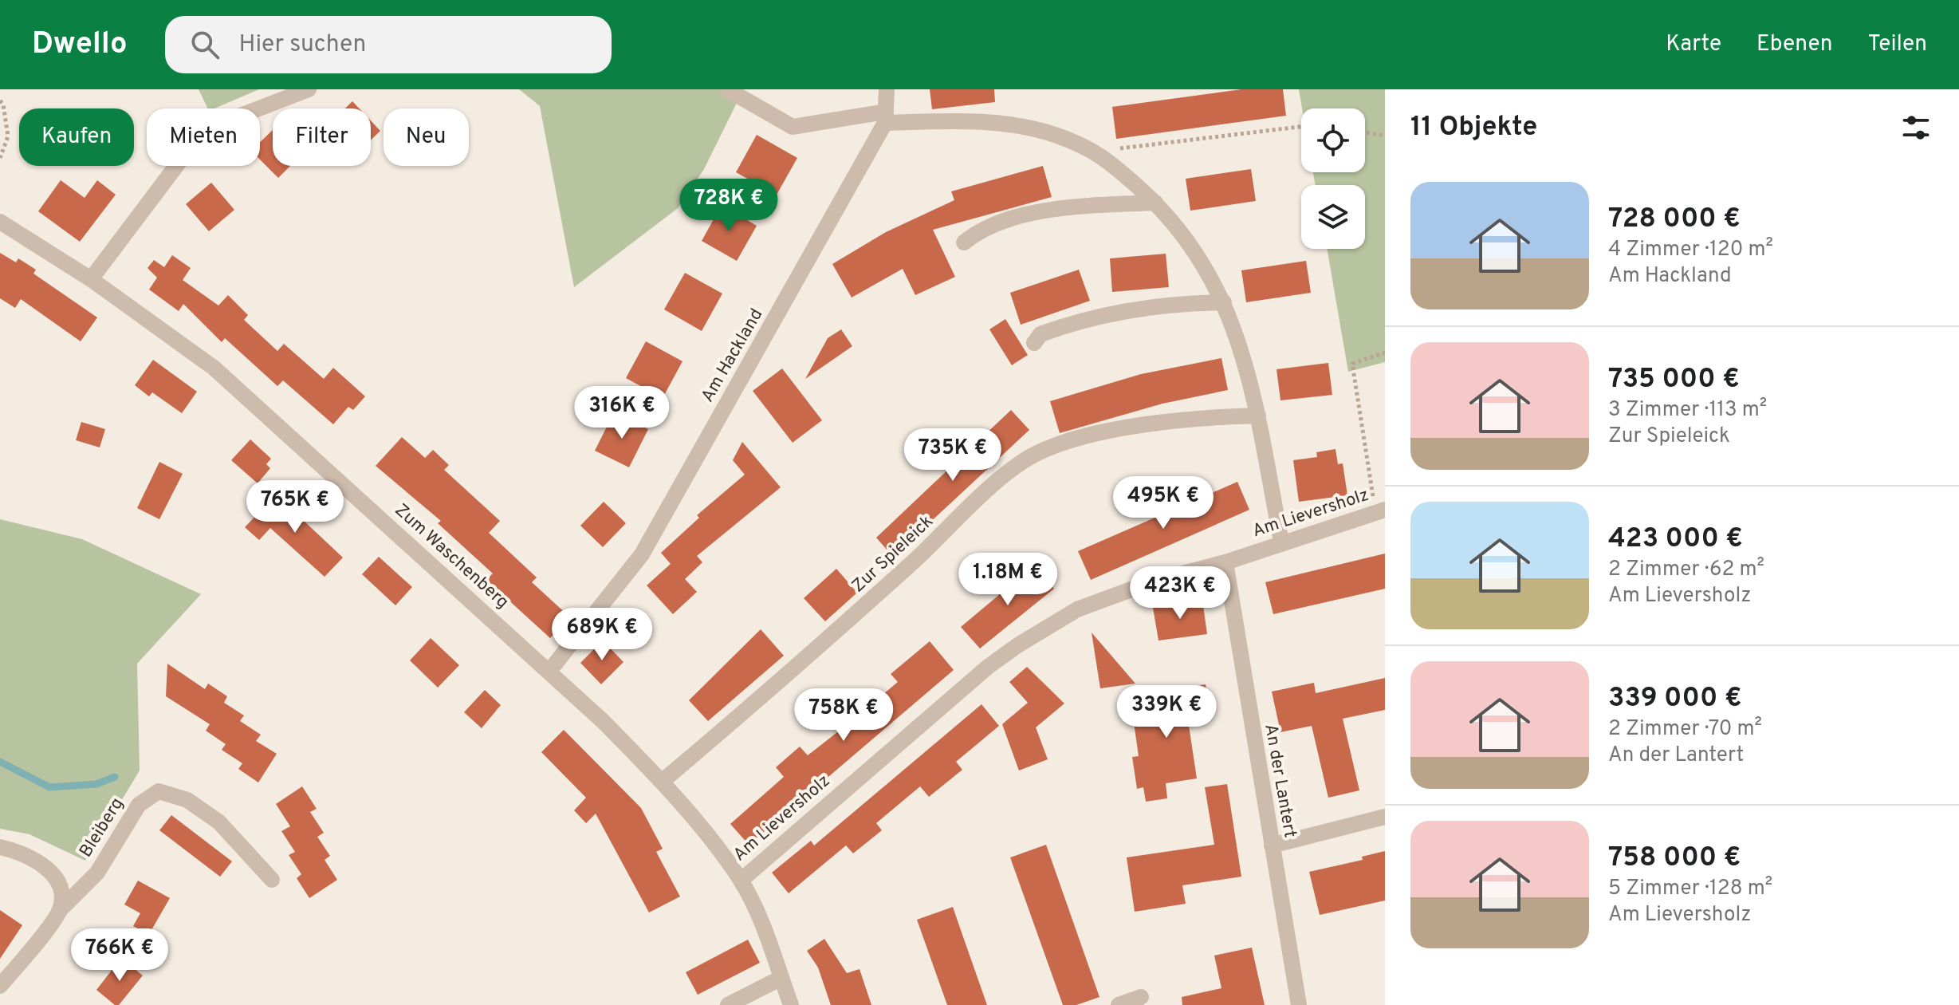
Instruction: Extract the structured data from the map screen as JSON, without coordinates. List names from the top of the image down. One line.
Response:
{"streets":{"street":["Am Hackland","Am Lieversholz","Zur Spieleick","Zum Waschenberg","An der Lantert","Bleiberg"]},"crossings":[["Am Hackland","Zum Waschenberg"],["Am Lieversholz","Zum Waschenberg"],["Am Lieversholz","An der Lantert"],["Zur Spieleick","Zum Waschenberg"]],"page":{"header":"Dwello","search":"Hier suchen","nav":["Karte","Ebenen","Teilen"],"heading":"11 Objekte","chip":["Kaufen","Mieten","Filter","Neu"],"list":[{"name":"728 000 €","note":"4 Zimmer · 120 m² · Am Hackland"},{"name":"735 000 €","note":"3 Zimmer · 113 m² · Zur Spieleick"},{"name":"423 000 €","note":"2 Zimmer · 62 m² · Am Lieversholz"},{"name":"339 000 €","note":"2 Zimmer · 70 m² · An der Lantert"},{"name":"758 000 €","note":"5 Zimmer · 128 m² · Am Lieversholz"}],"price":["728K €","316K €","735K €","495K €","765K €","1.18M €","423K €","689K €","339K €","758K €","766K €"]}}
